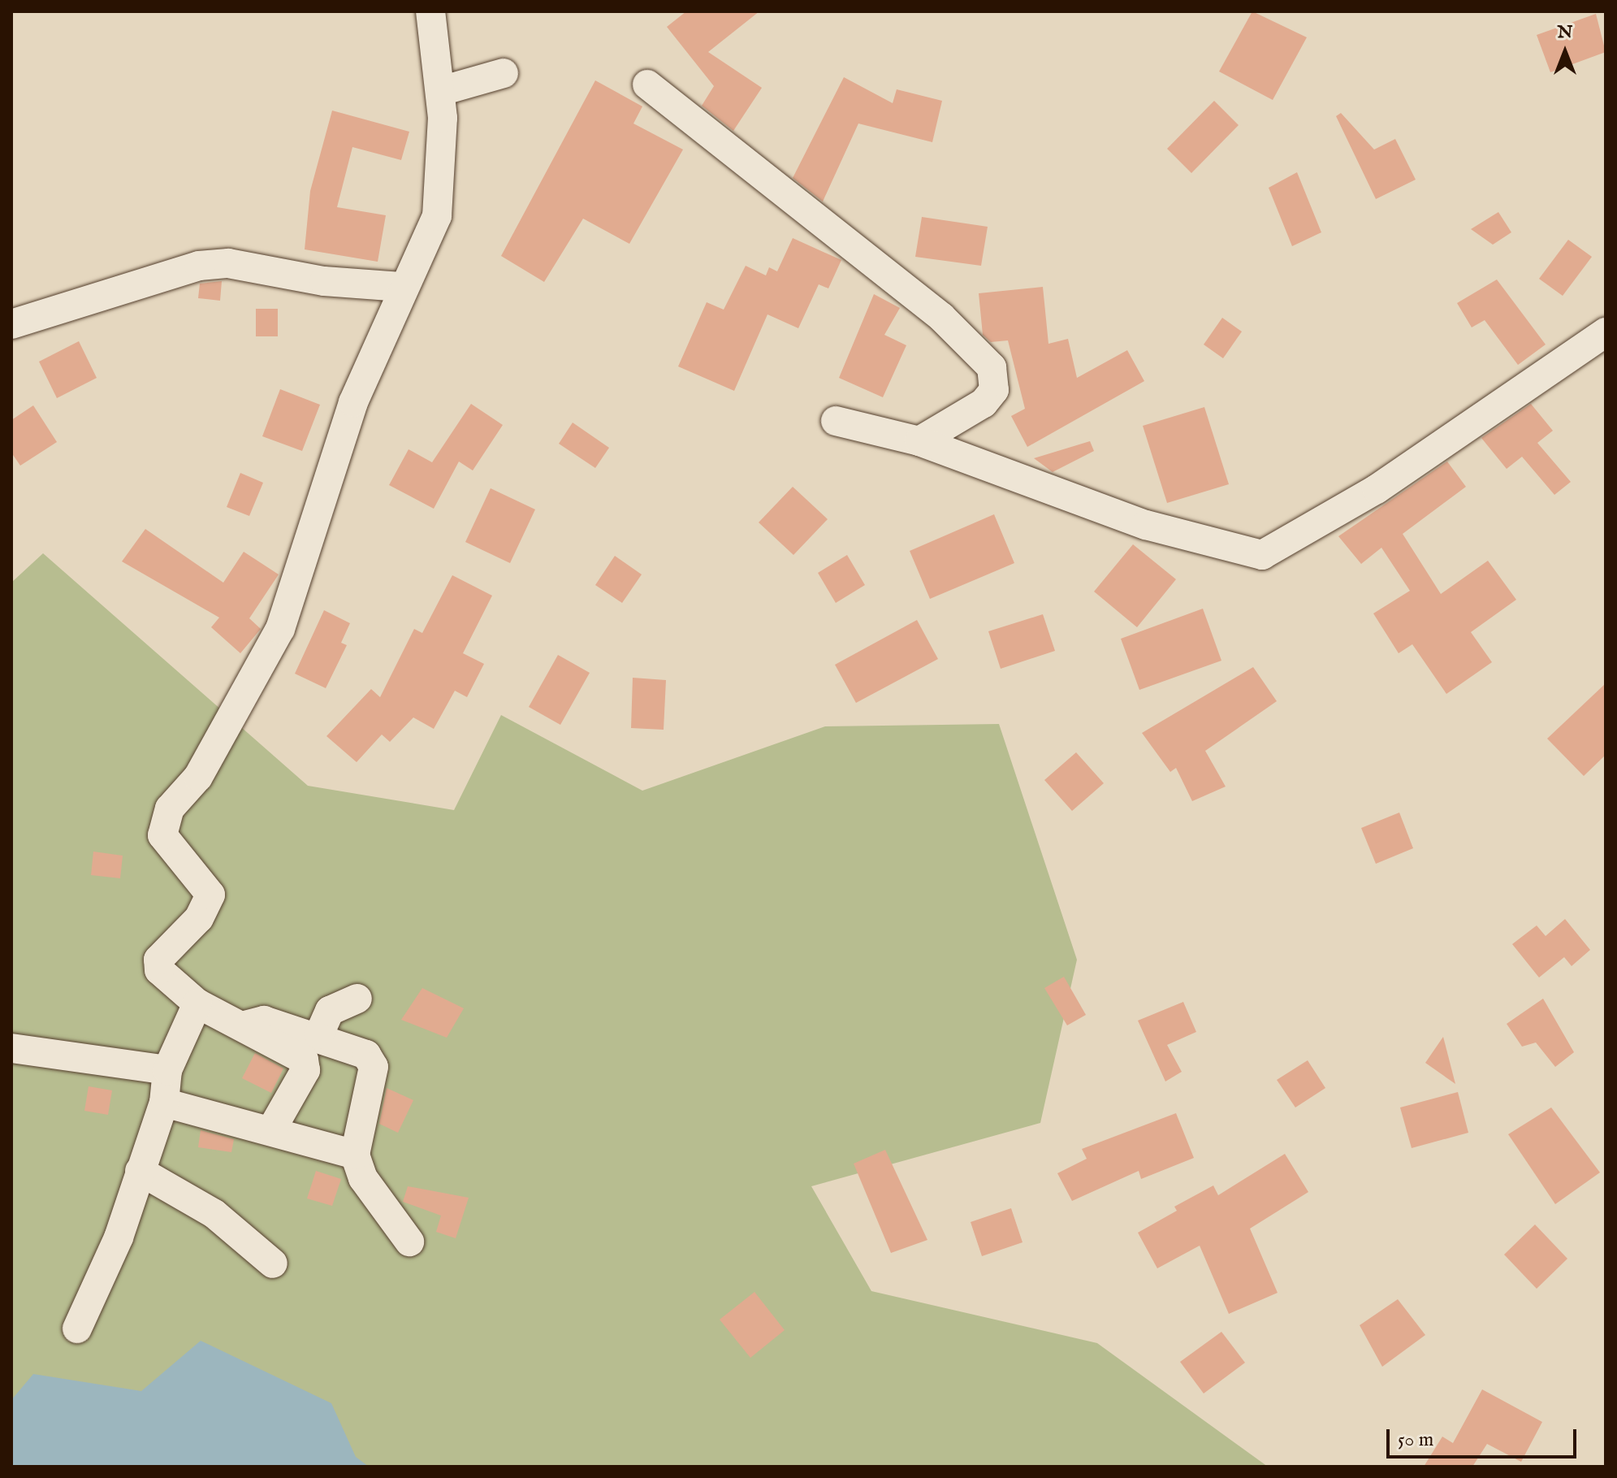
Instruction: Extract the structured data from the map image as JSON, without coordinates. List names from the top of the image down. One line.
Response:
{"scale_bar":"50 m","north":"top"}
